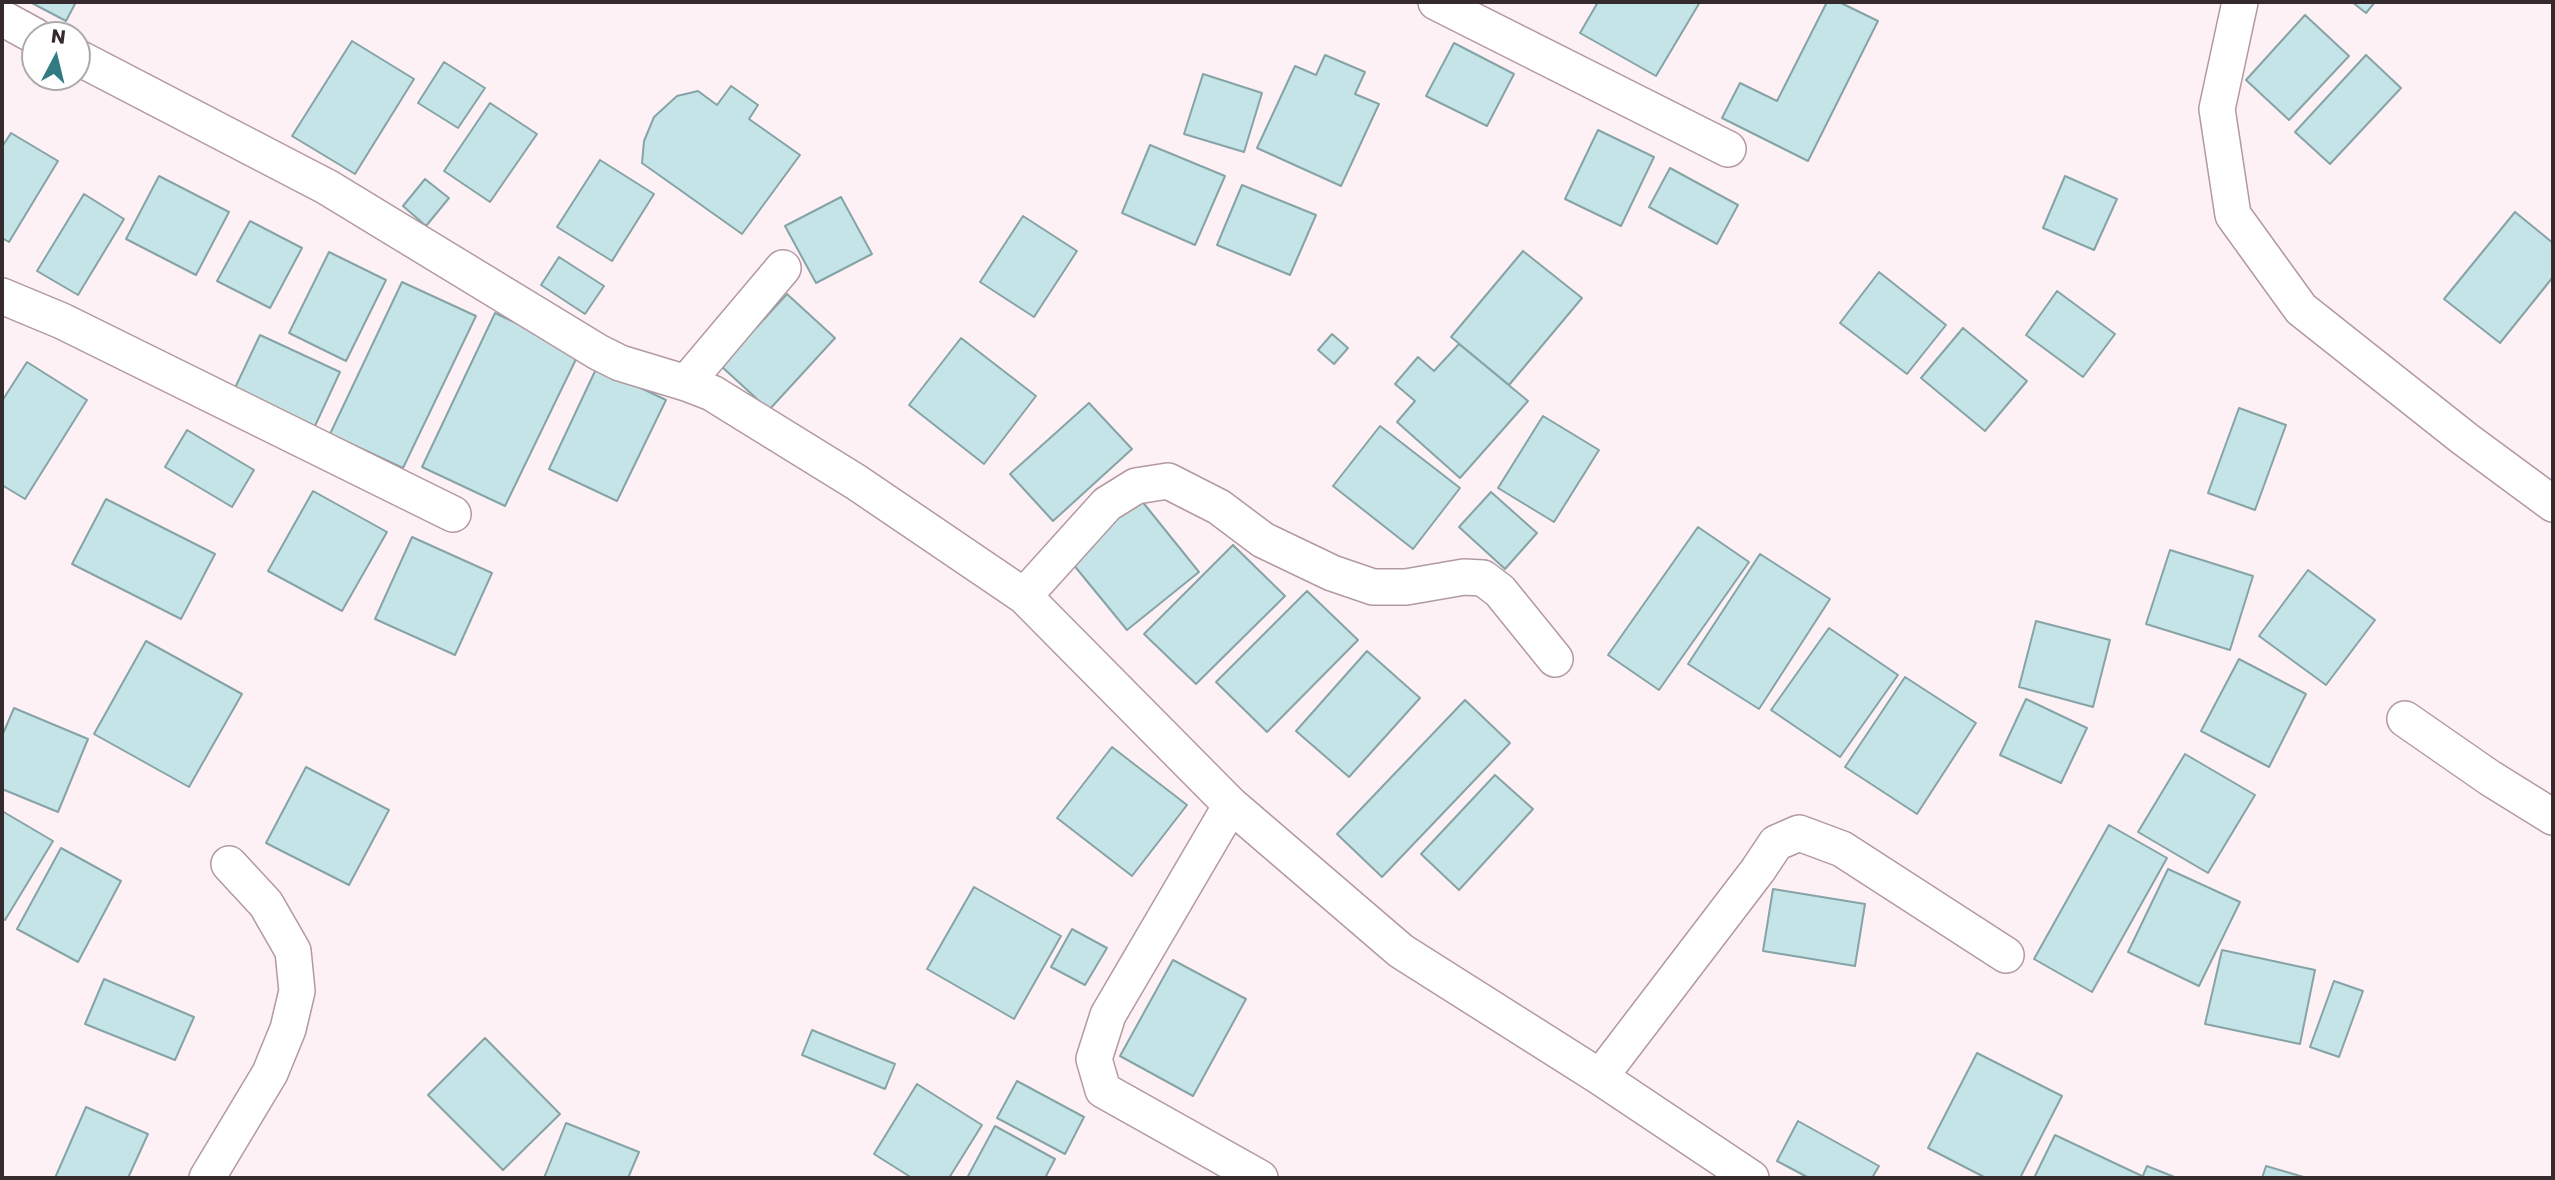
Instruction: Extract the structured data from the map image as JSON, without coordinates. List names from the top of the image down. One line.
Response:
{"north":"top"}
